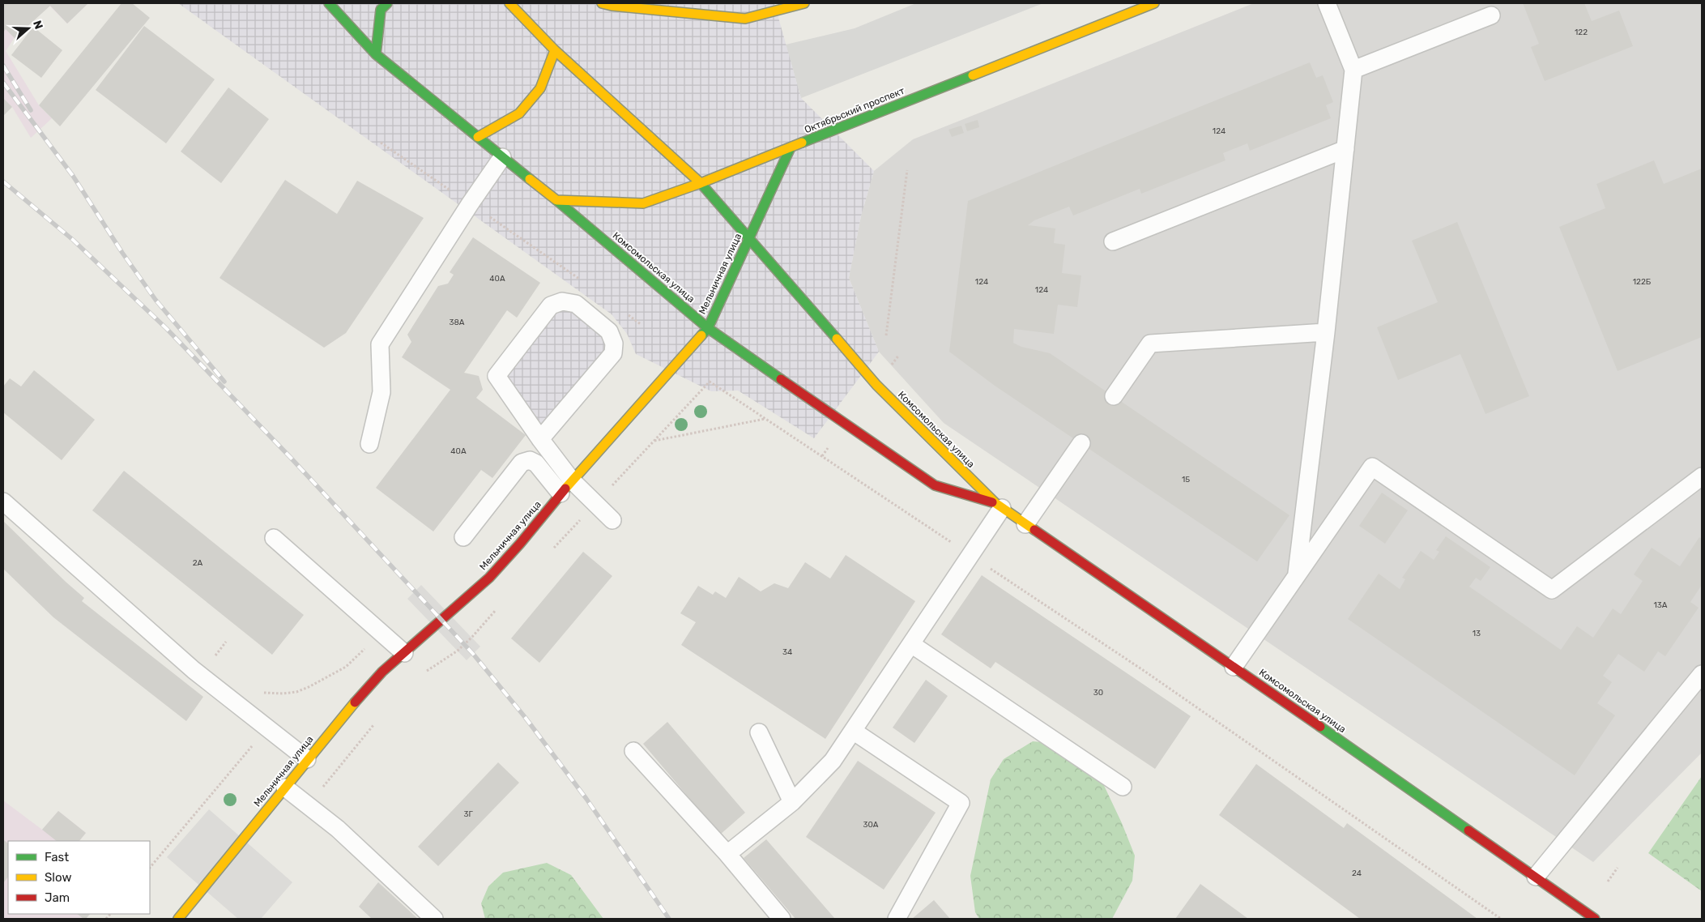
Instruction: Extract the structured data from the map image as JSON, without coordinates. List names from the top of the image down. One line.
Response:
{"streets":{"main road":["Октябрьский проспект","Комсомольская улица","Мельничная улица"]},"crossings":[["Октябрьский проспект","Комсомольская улица"],["Октябрьский проспект","Мельничная улица"],["Комсомольская улица","Мельничная улица"]],"house_numbers":["122","124","40А","124","122Б","124","38А","40А","15","2А","13А","13","34","30","3Г","30А","24"],"legend":["Fast","Slow","Jam"],"north":"right"}
